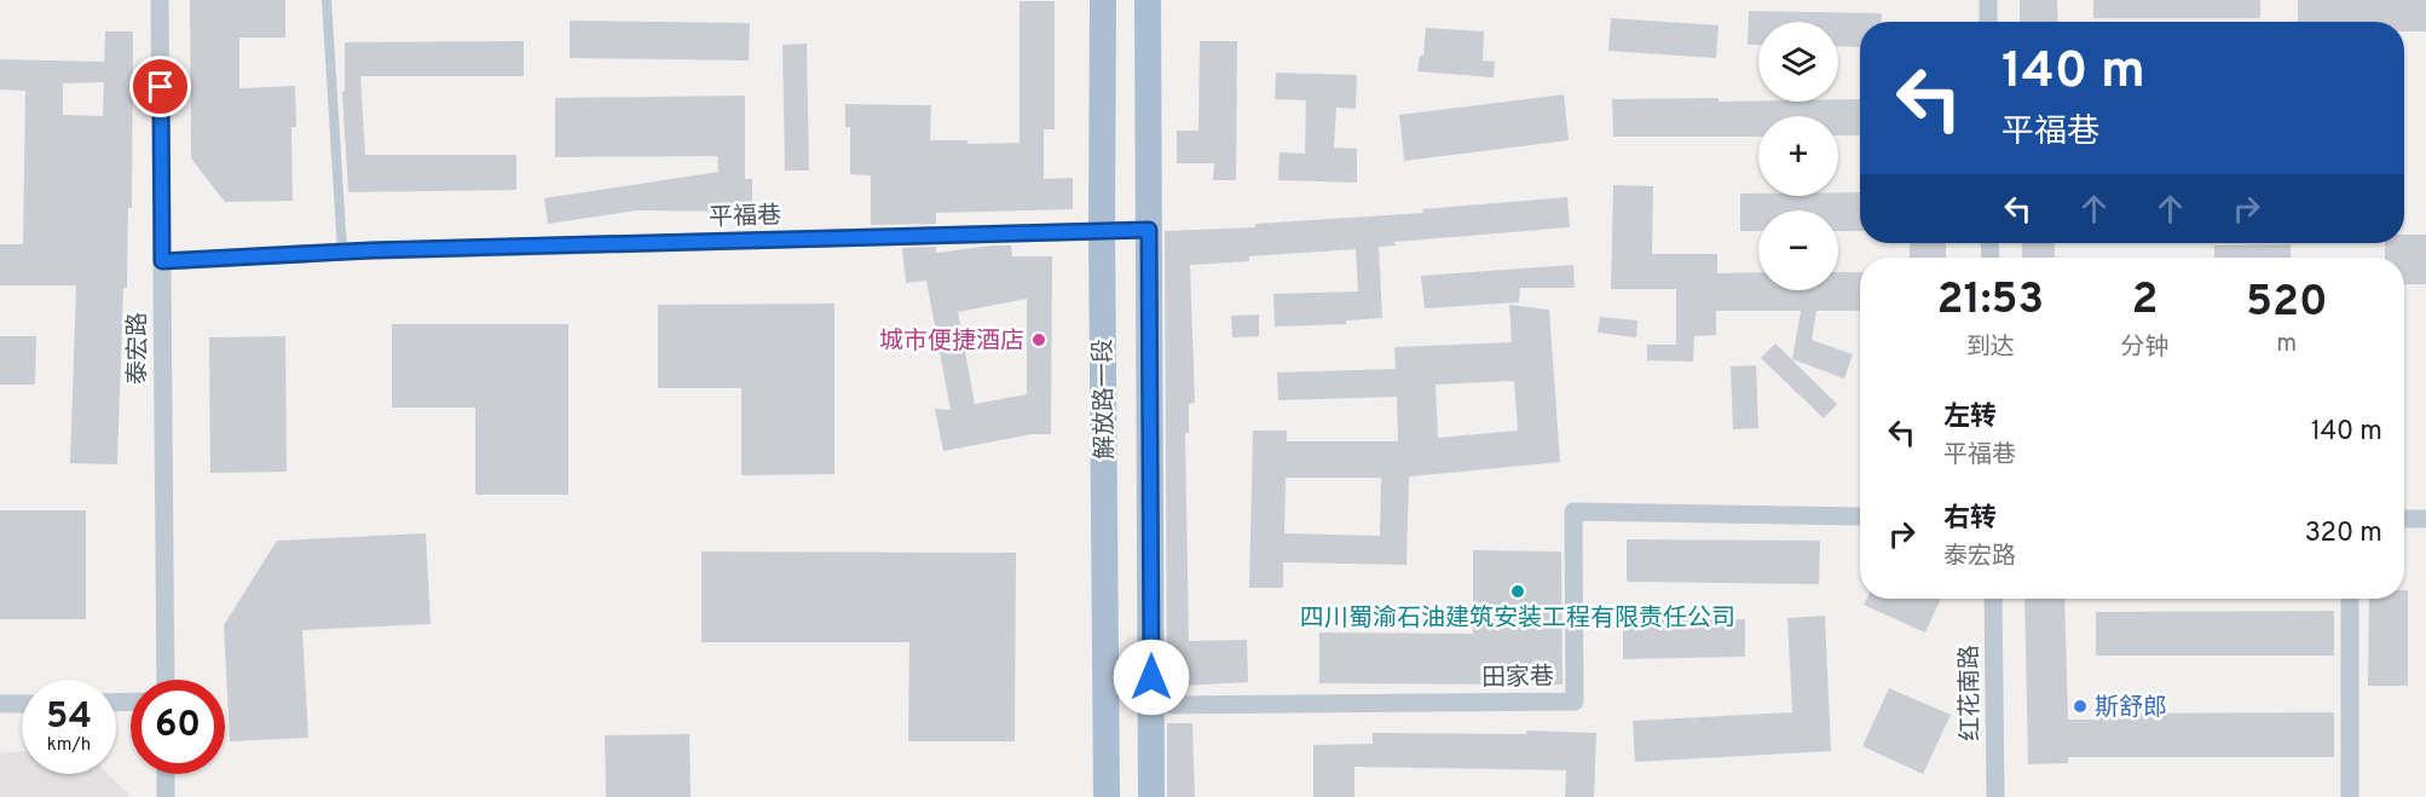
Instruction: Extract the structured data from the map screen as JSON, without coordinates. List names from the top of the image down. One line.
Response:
{"streets":{"main road":["解放路一段"],"street":["平福巷","泰宏路","田家巷","红花南路"]},"crossings":[["平福巷","泰宏路"],["平福巷","解放路一段"],["解放路一段","田家巷"]],"places":["城市便捷酒店","四川蜀渝石油建筑安装工程有限责任公司","斯舒郎"],"page":{"map_buttons":["+","−"],"turn":["140 m","平福巷"],"eta":["21:53","到达","2","分钟","520","m"],"list":[{"name":"左转","note":"平福巷","value":"140 m"},{"name":"右转","note":"泰宏路","value":"320 m"}],"speed":"54 km/h","limit":"60"}}
